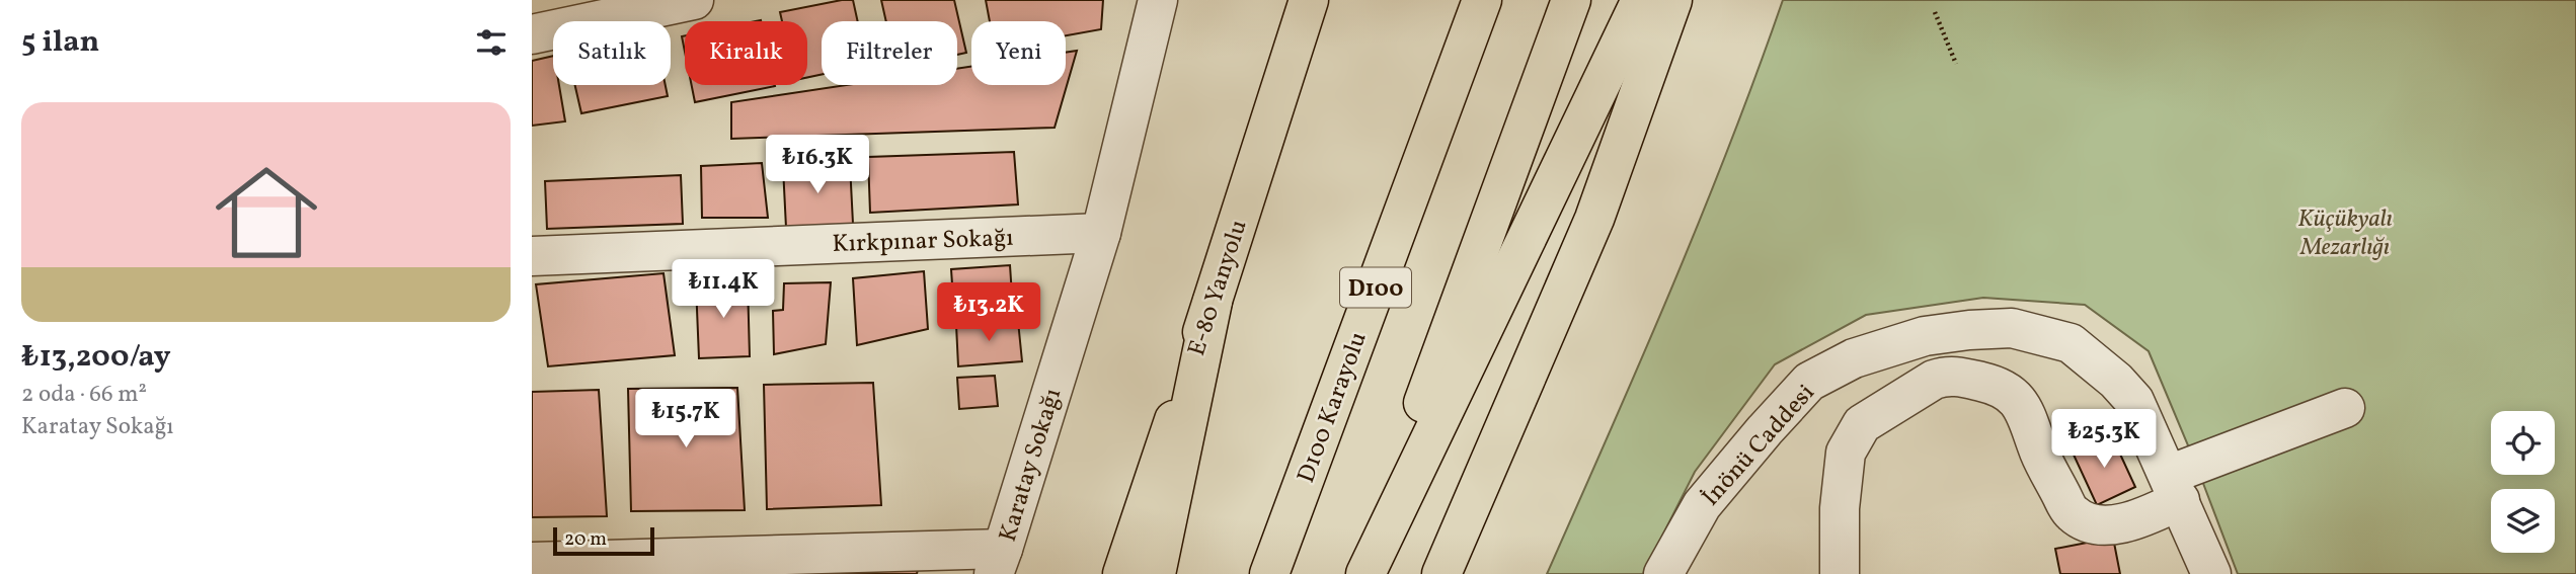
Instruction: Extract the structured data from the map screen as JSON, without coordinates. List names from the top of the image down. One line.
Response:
{"streets":{"main road":["E-80 Yanyolu","D100","D100 Karayolu"],"street":["Kırkpınar Sokağı","İnönü Caddesi","Karatay Sokağı"]},"crossings":[["Kırkpınar Sokağı","Karatay Sokağı"]],"parks":["Küçükyalı Mezarlığı"],"scale_bar":"20 m","page":{"heading":"5 ilan","chip":["Satılık","Kiralık","Filtreler","Yeni"],"list":[{"name":"₺13,200/ay","note":"2 oda · 66 m² · Karatay Sokağı"}],"price":["₺16.3K","₺11.4K","₺13.2K","₺15.7K","₺25.3K"],"scale":"20 m"}}
